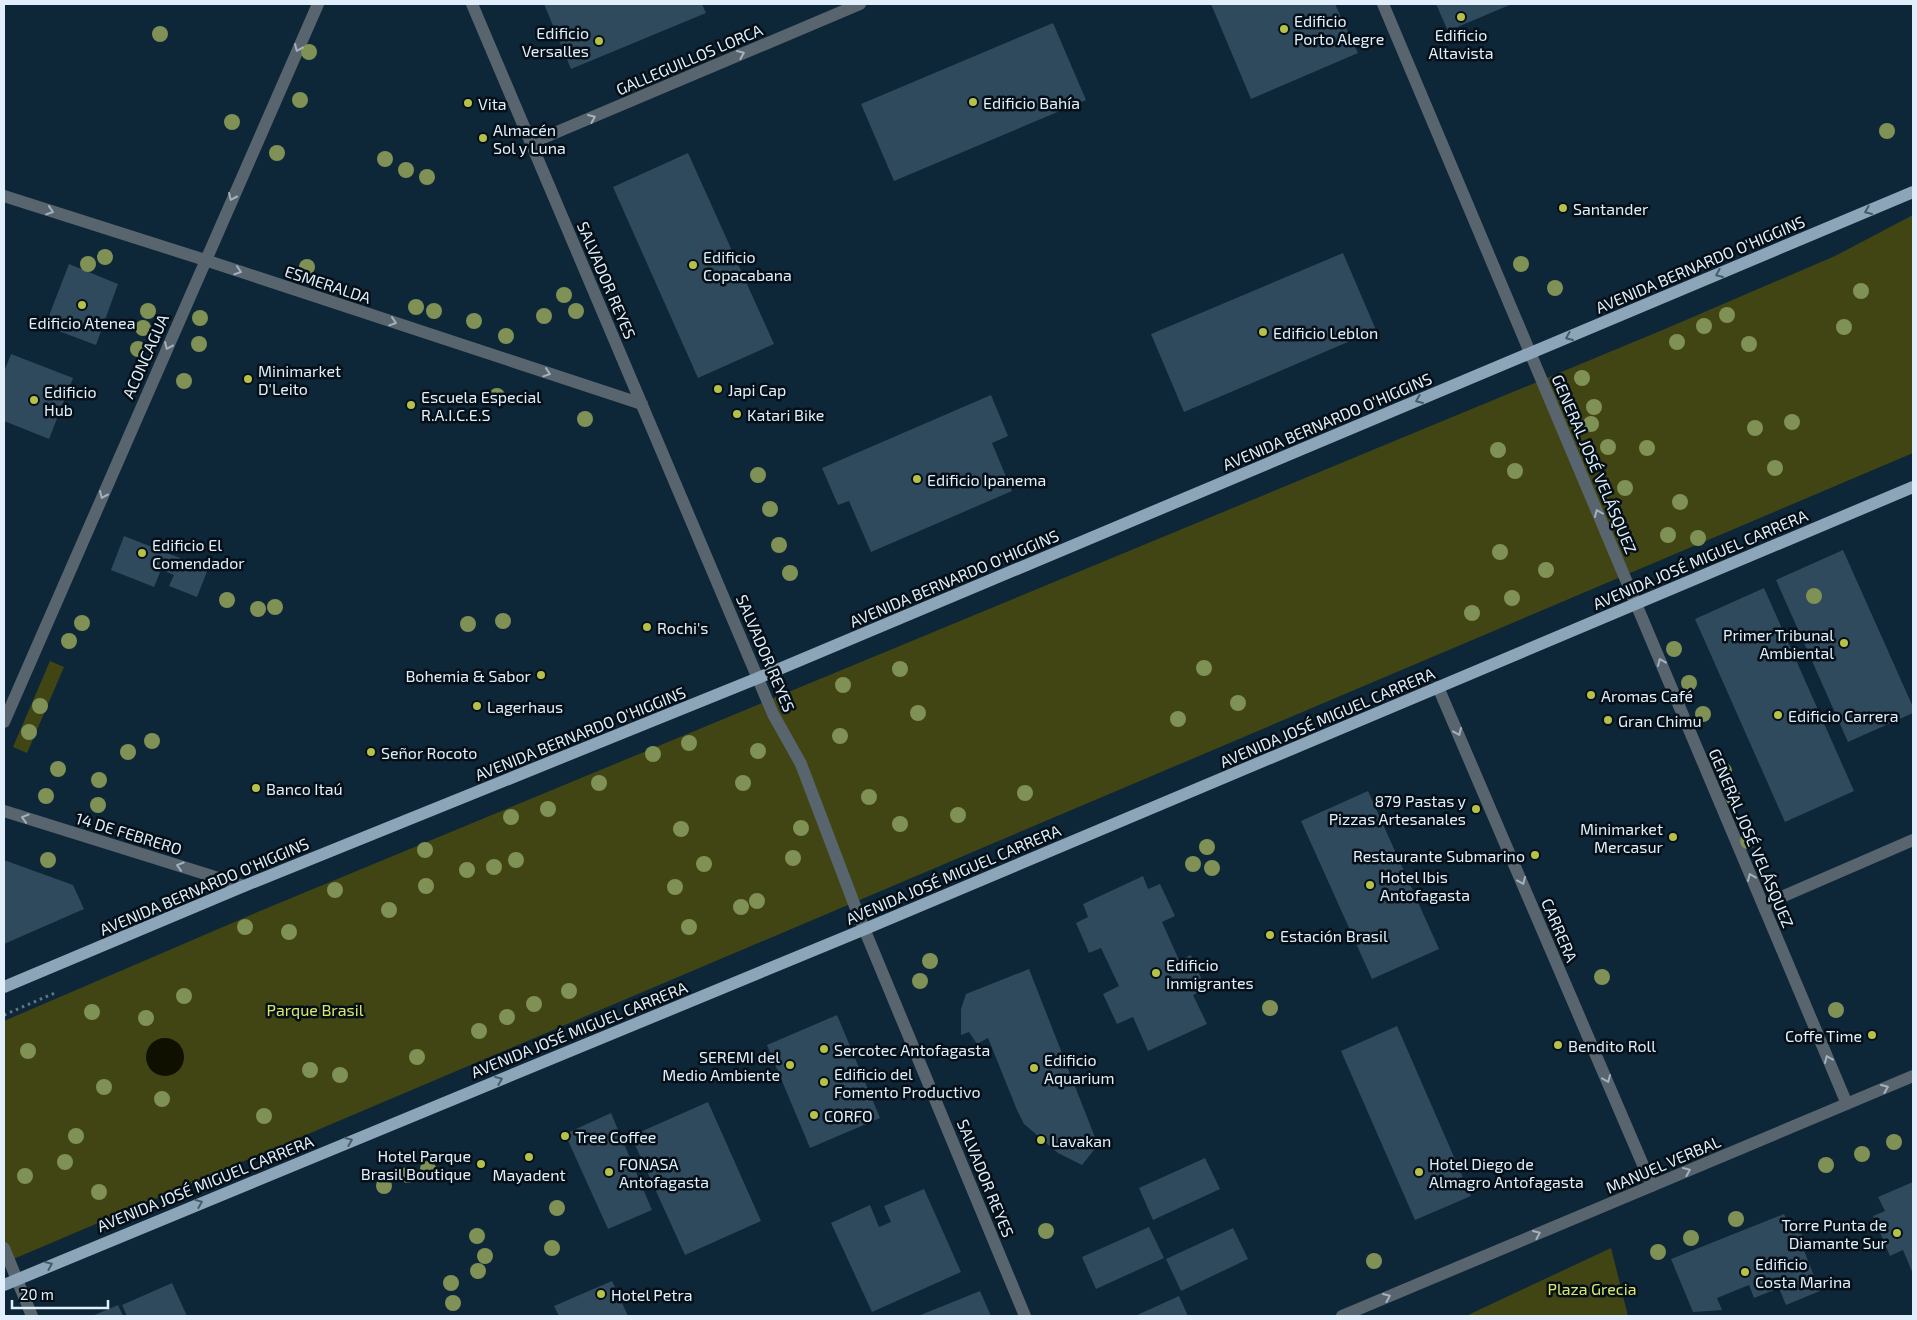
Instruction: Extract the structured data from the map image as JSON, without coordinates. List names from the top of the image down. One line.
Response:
{"streets":{"main road":["AVENIDA BERNARDO O'HIGGINS","AVENIDA JOSÉ MIGUEL CARRERA"],"street":["GALLEGUILLOS LORCA","SALVADOR REYES","ESMERALDA","ACONCAGUA","GENERAL JOSÉ VELÁSQUEZ","14 DE FEBRERO","CARRERA","MANUEL VERBAL"]},"crossings":[["GALLEGUILLOS LORCA","SALVADOR REYES"],["AVENIDA BERNARDO O'HIGGINS","SALVADOR REYES"],["AVENIDA BERNARDO O'HIGGINS","GENERAL JOSÉ VELÁSQUEZ"],["AVENIDA BERNARDO O'HIGGINS","14 DE FEBRERO"],["SALVADOR REYES","ESMERALDA"],["SALVADOR REYES","AVENIDA JOSÉ MIGUEL CARRERA"],["ESMERALDA","ACONCAGUA"],["GENERAL JOSÉ VELÁSQUEZ","AVENIDA JOSÉ MIGUEL CARRERA"],["GENERAL JOSÉ VELÁSQUEZ","MANUEL VERBAL"],["AVENIDA JOSÉ MIGUEL CARRERA","CARRERA"],["CARRERA","MANUEL VERBAL"]],"one_way":["GALLEGUILLOS LORCA","AVENIDA BERNARDO O'HIGGINS","ESMERALDA","ACONCAGUA","GENERAL JOSÉ VELÁSQUEZ","AVENIDA JOSÉ MIGUEL CARRERA","14 DE FEBRERO","CARRERA","MANUEL VERBAL"],"parks":["Parque Brasil","Plaza Grecia"],"places":["Edificio Altavista","Edificio Porto Alegre","Edificio Versalles","Edificio Bahía","Vita","Almacén Sol y Luna","Santander","Edificio Copacabana","Edificio Atenea","Edificio Leblon","Minimarket D'Leito","Japi Cap","Edificio Hub","Escuela Especial R.A.I.C.E.S","Katari Bike","Edificio Ipanema","Edificio El Comendador","Rochi's","Primer Tribunal Ambiental","Bohemia & Sabor","Aromas Café","Lagerhaus","Edificio Carrera","Gran Chimu","Señor Rocoto","Banco Itaú","879 Pastas y Pizzas Artesanales","Minimarket Mercasur","Restaurante Submarino","Hotel Ibis Antofagasta","Estación Brasil","Edificio Inmigrantes","Coffe Time","Bendito Roll","Sercotec Antofagasta","SEREMI del Medio Ambiente","Edificio Aquarium","Edificio del Fomento Productivo","CORFO","Tree Coffee","Lavakan","Mayadent","Hotel Parque Brasil Boutique","FONASA Antofagasta","Hotel Diego de Almagro Antofagasta","Torre Punta de Diamante Sur","Edificio Costa Marina","Hotel Petra"],"scale_bar":"20 m"}
